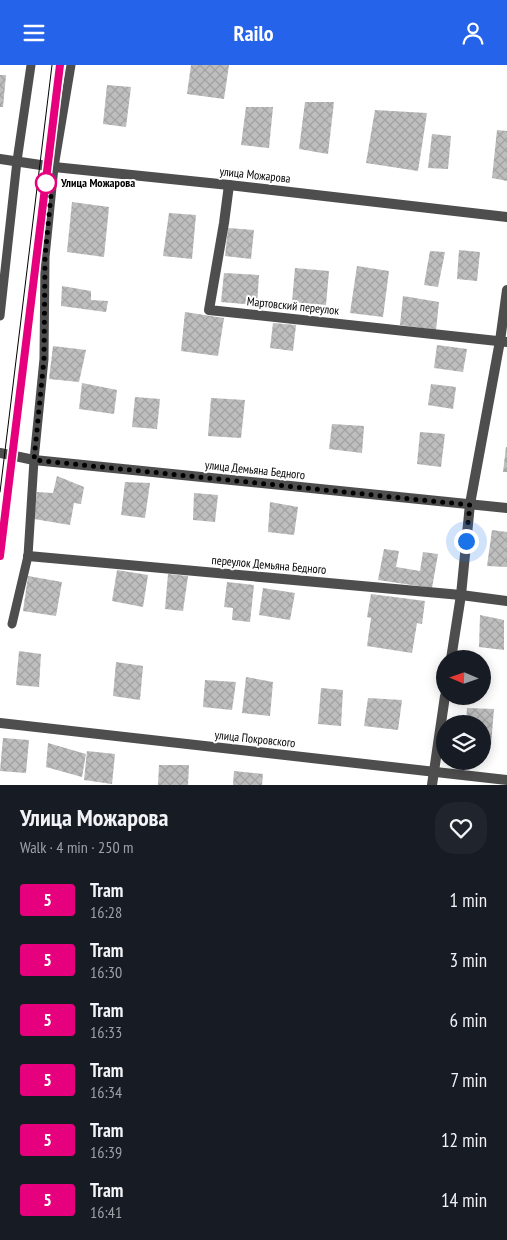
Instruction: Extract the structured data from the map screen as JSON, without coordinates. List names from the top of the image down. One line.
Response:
{"streets":{"street":["улица Можарова","Мартовский переулок","улица Демьяна Бедного","переулок Демьяна Бедного","улица Покровского"]},"crossings":[["улица Можарова","Мартовский переулок"]],"places":["Улица Можарова"],"lines":["tram line 5"],"north":"left","page":{"header":"Railo","heading":["Улица Можарова","Walk · 4 min · 250 m"],"list":[{"mark":"5","name":"Tram","note":"16:28","value":"1 min"},{"mark":"5","name":"Tram","note":"16:30","value":"3 min"},{"mark":"5","name":"Tram","note":"16:33","value":"6 min"},{"mark":"5","name":"Tram","note":"16:34","value":"7 min"},{"mark":"5","name":"Tram","note":"16:39","value":"12 min"},{"mark":"5","name":"Tram","note":"16:41","value":"14 min"}]}}
